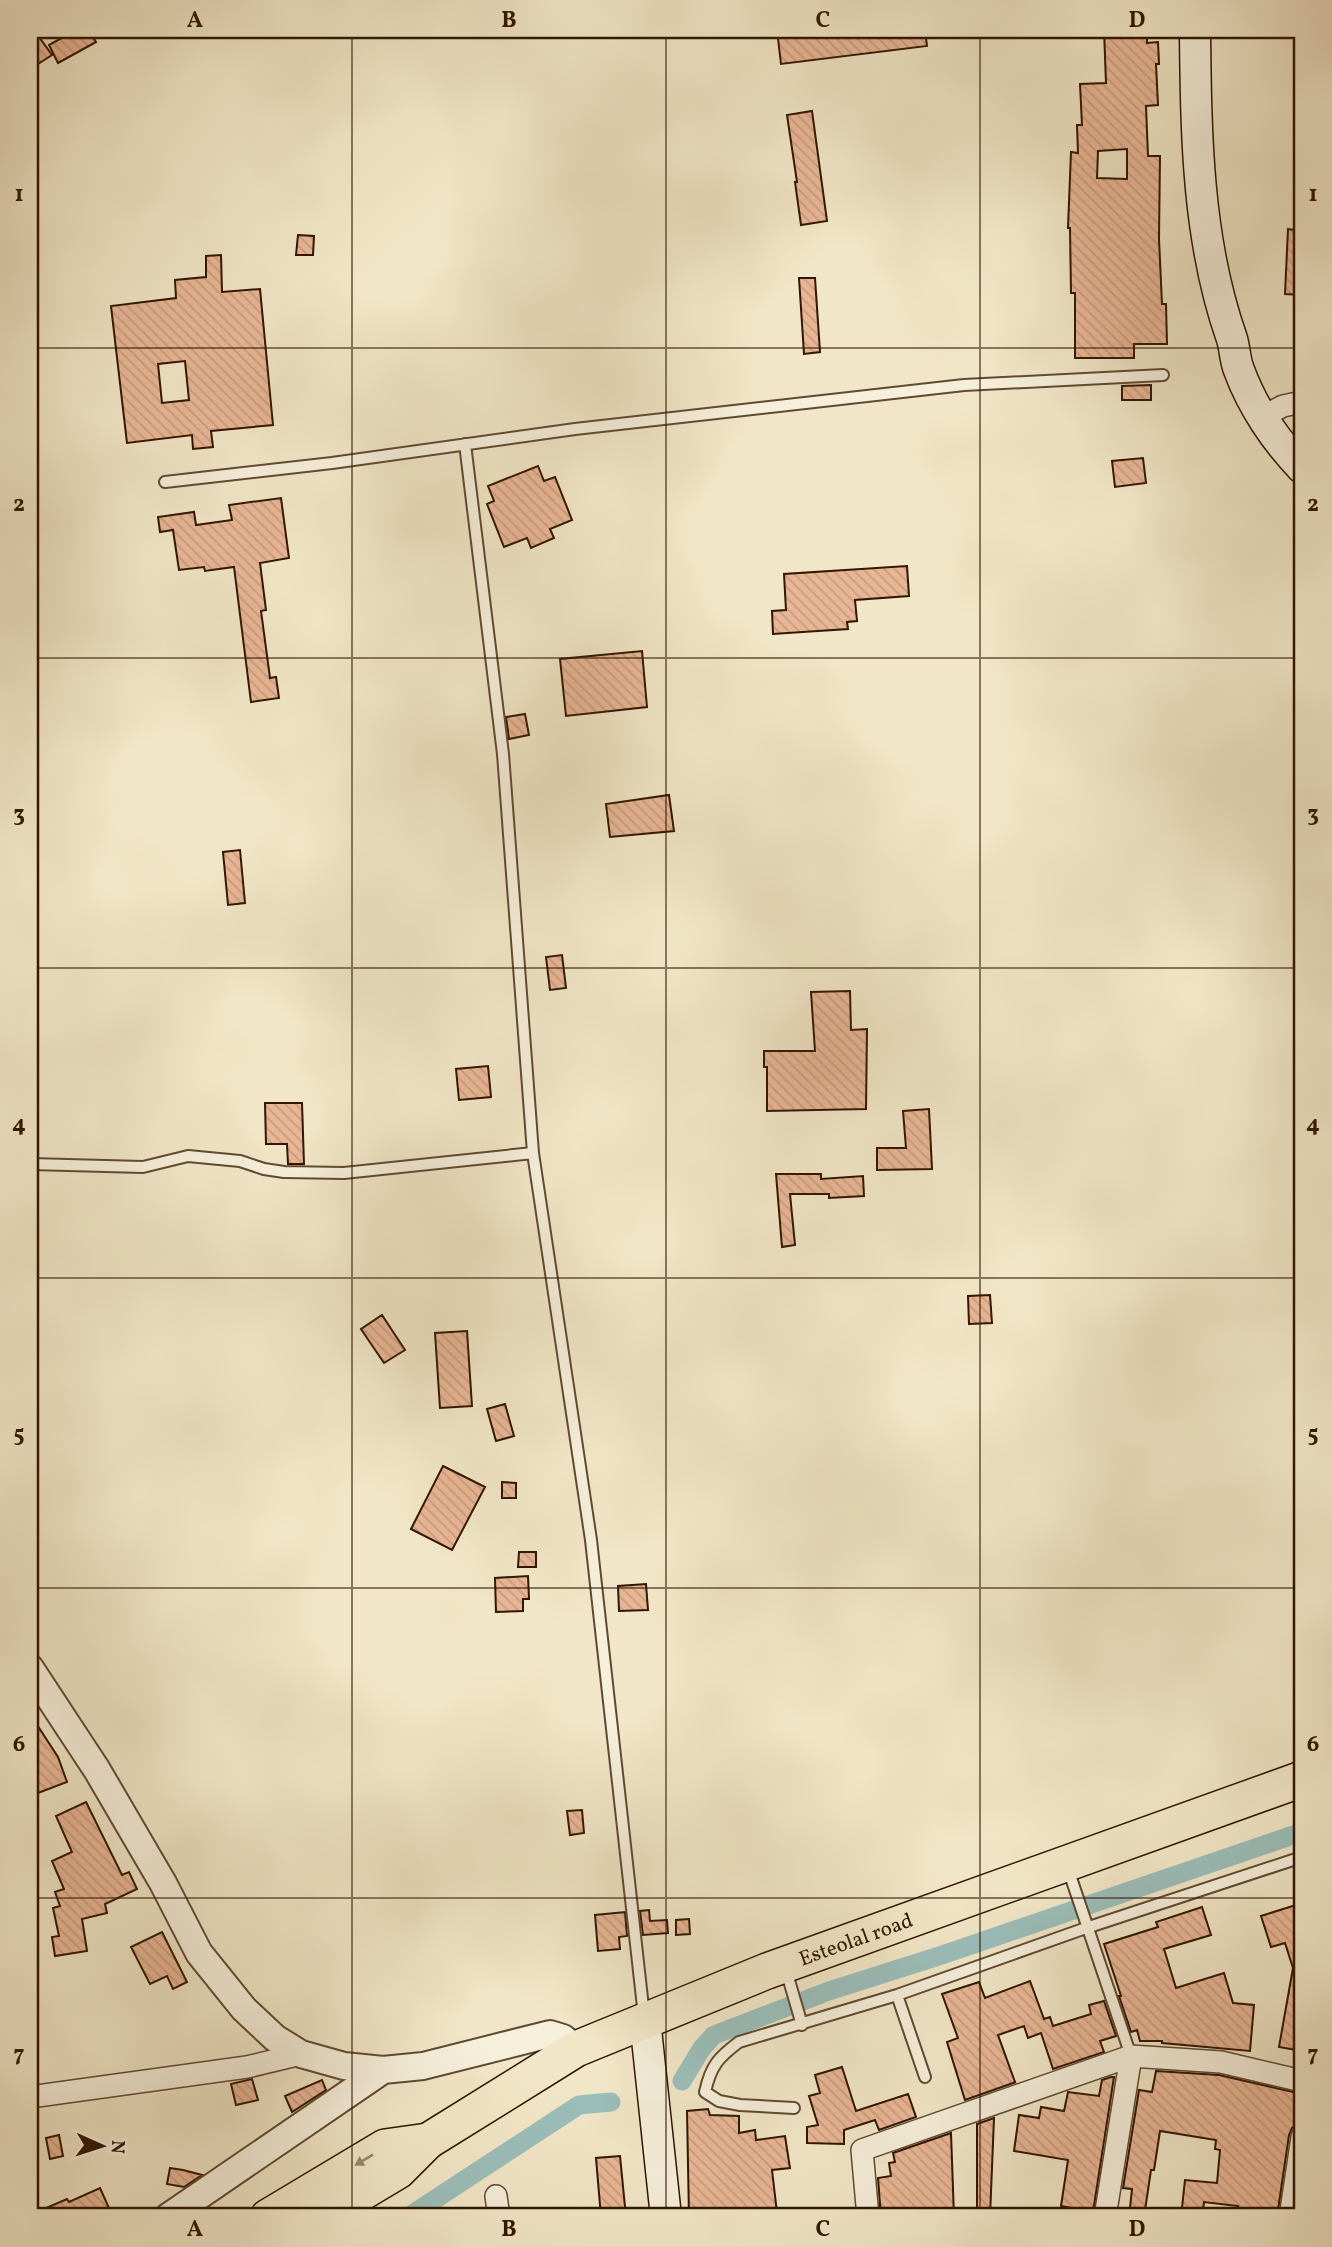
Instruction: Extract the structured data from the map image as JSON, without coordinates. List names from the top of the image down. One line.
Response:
{"streets":{"highway":["Esteolal road"]},"north":"right","grid":{"columns":["A","B","C","D"],"rows":["1","2","3","4","5","6","7"]}}
